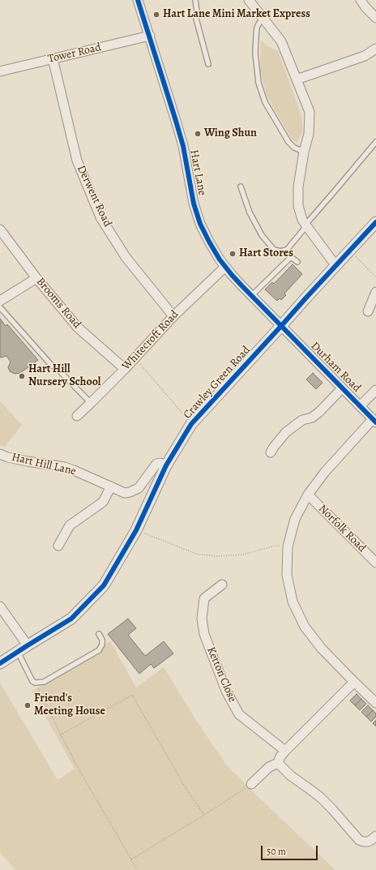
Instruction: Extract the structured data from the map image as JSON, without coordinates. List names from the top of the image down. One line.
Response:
{"streets":{"street":["Tower Road","Hart Lane","Derwent Road","Brooms Road","Whitecroft Road","Durham Road","Crawley Green Road","Hart Hill Lane","Norfolk Road","Ketton Close"]},"crossings":[["Tower Road","Hart Lane"],["Tower Road","Derwent Road"],["Hart Lane","Whitecroft Road"],["Hart Lane","Durham Road"],["Hart Lane","Crawley Green Road"],["Derwent Road","Whitecroft Road"],["Brooms Road","Whitecroft Road"],["Durham Road","Crawley Green Road"],["Crawley Green Road","Hart Hill Lane"]],"places":["Hart Lane Mini Market Express","Wing Shun","Hart Stores","Hart Hill Nursery School","Friend's Meeting House"],"scale_bar":"50 m"}
